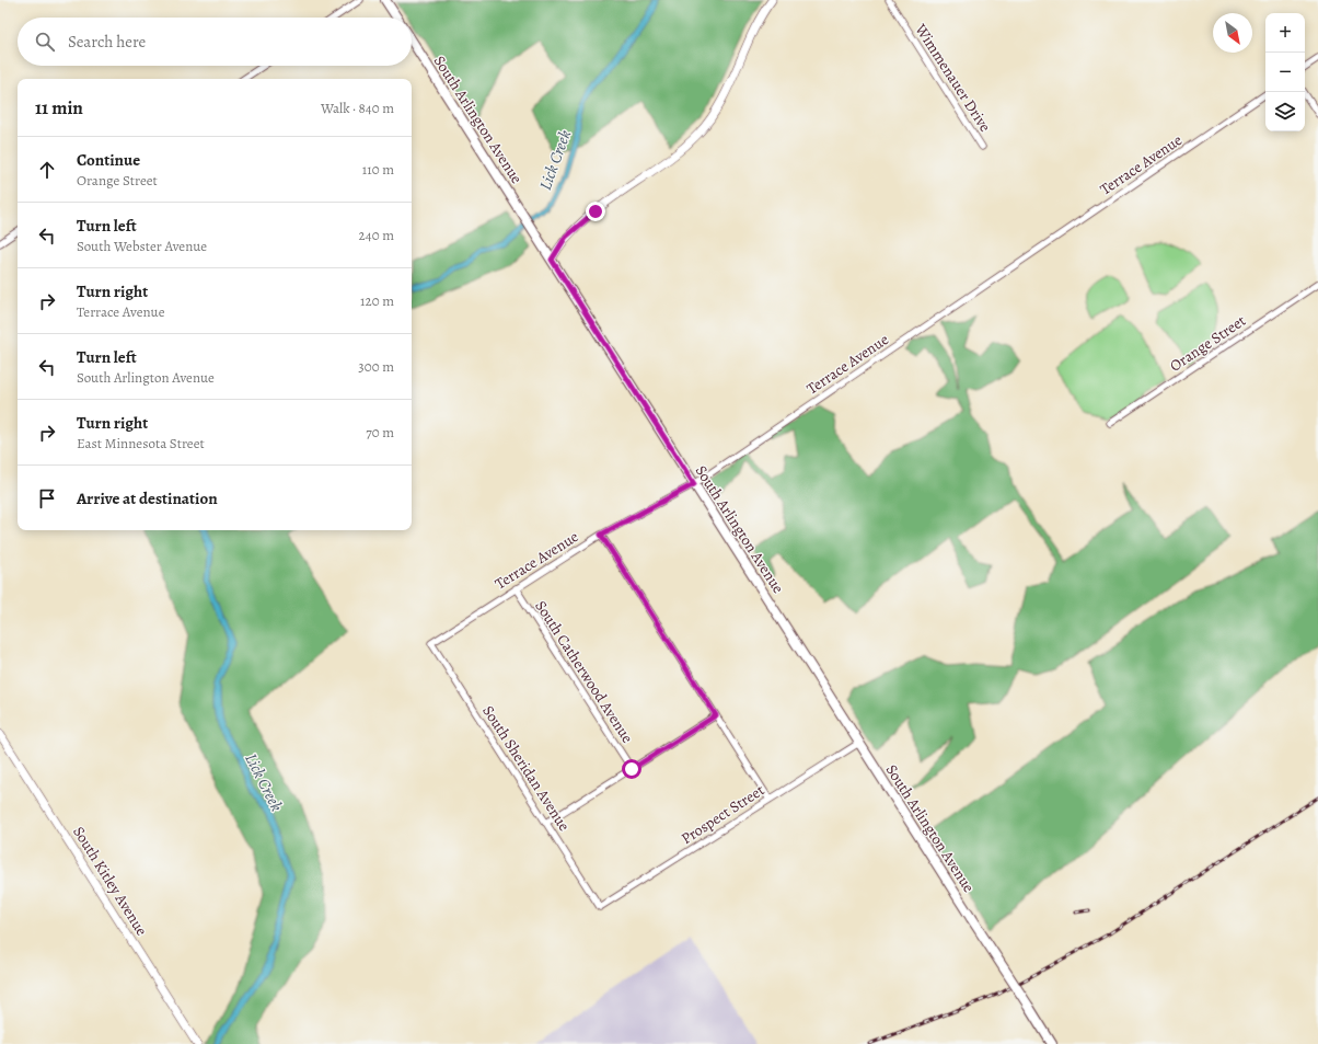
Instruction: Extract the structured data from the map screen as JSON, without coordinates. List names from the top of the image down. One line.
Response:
{"streets":{"main road":["South Arlington Avenue"],"street":["Wimmenauer Drive","Terrace Avenue","Orange Street","South Catherwood Avenue","South Sheridan Avenue","Prospect Street","South Kitley Avenue"]},"crossings":[["South Arlington Avenue","Terrace Avenue"],["South Arlington Avenue","Prospect Street"],["Terrace Avenue","South Catherwood Avenue"],["Terrace Avenue","South Sheridan Avenue"],["South Sheridan Avenue","Prospect Street"]],"water":["Lick Creek"],"north":"bottom right","page":{"map_buttons":["+","−"],"search":"Search here","heading":["11 min","Walk · 840 m"],"list":[["Continue","Orange Street","110 m"],["Turn left","South Webster Avenue","240 m"],["Turn right","Terrace Avenue","120 m"],["Turn left","South Arlington Avenue","300 m"],["Turn right","East Minnesota Street","70 m"],"Arrive at destination"]}}
